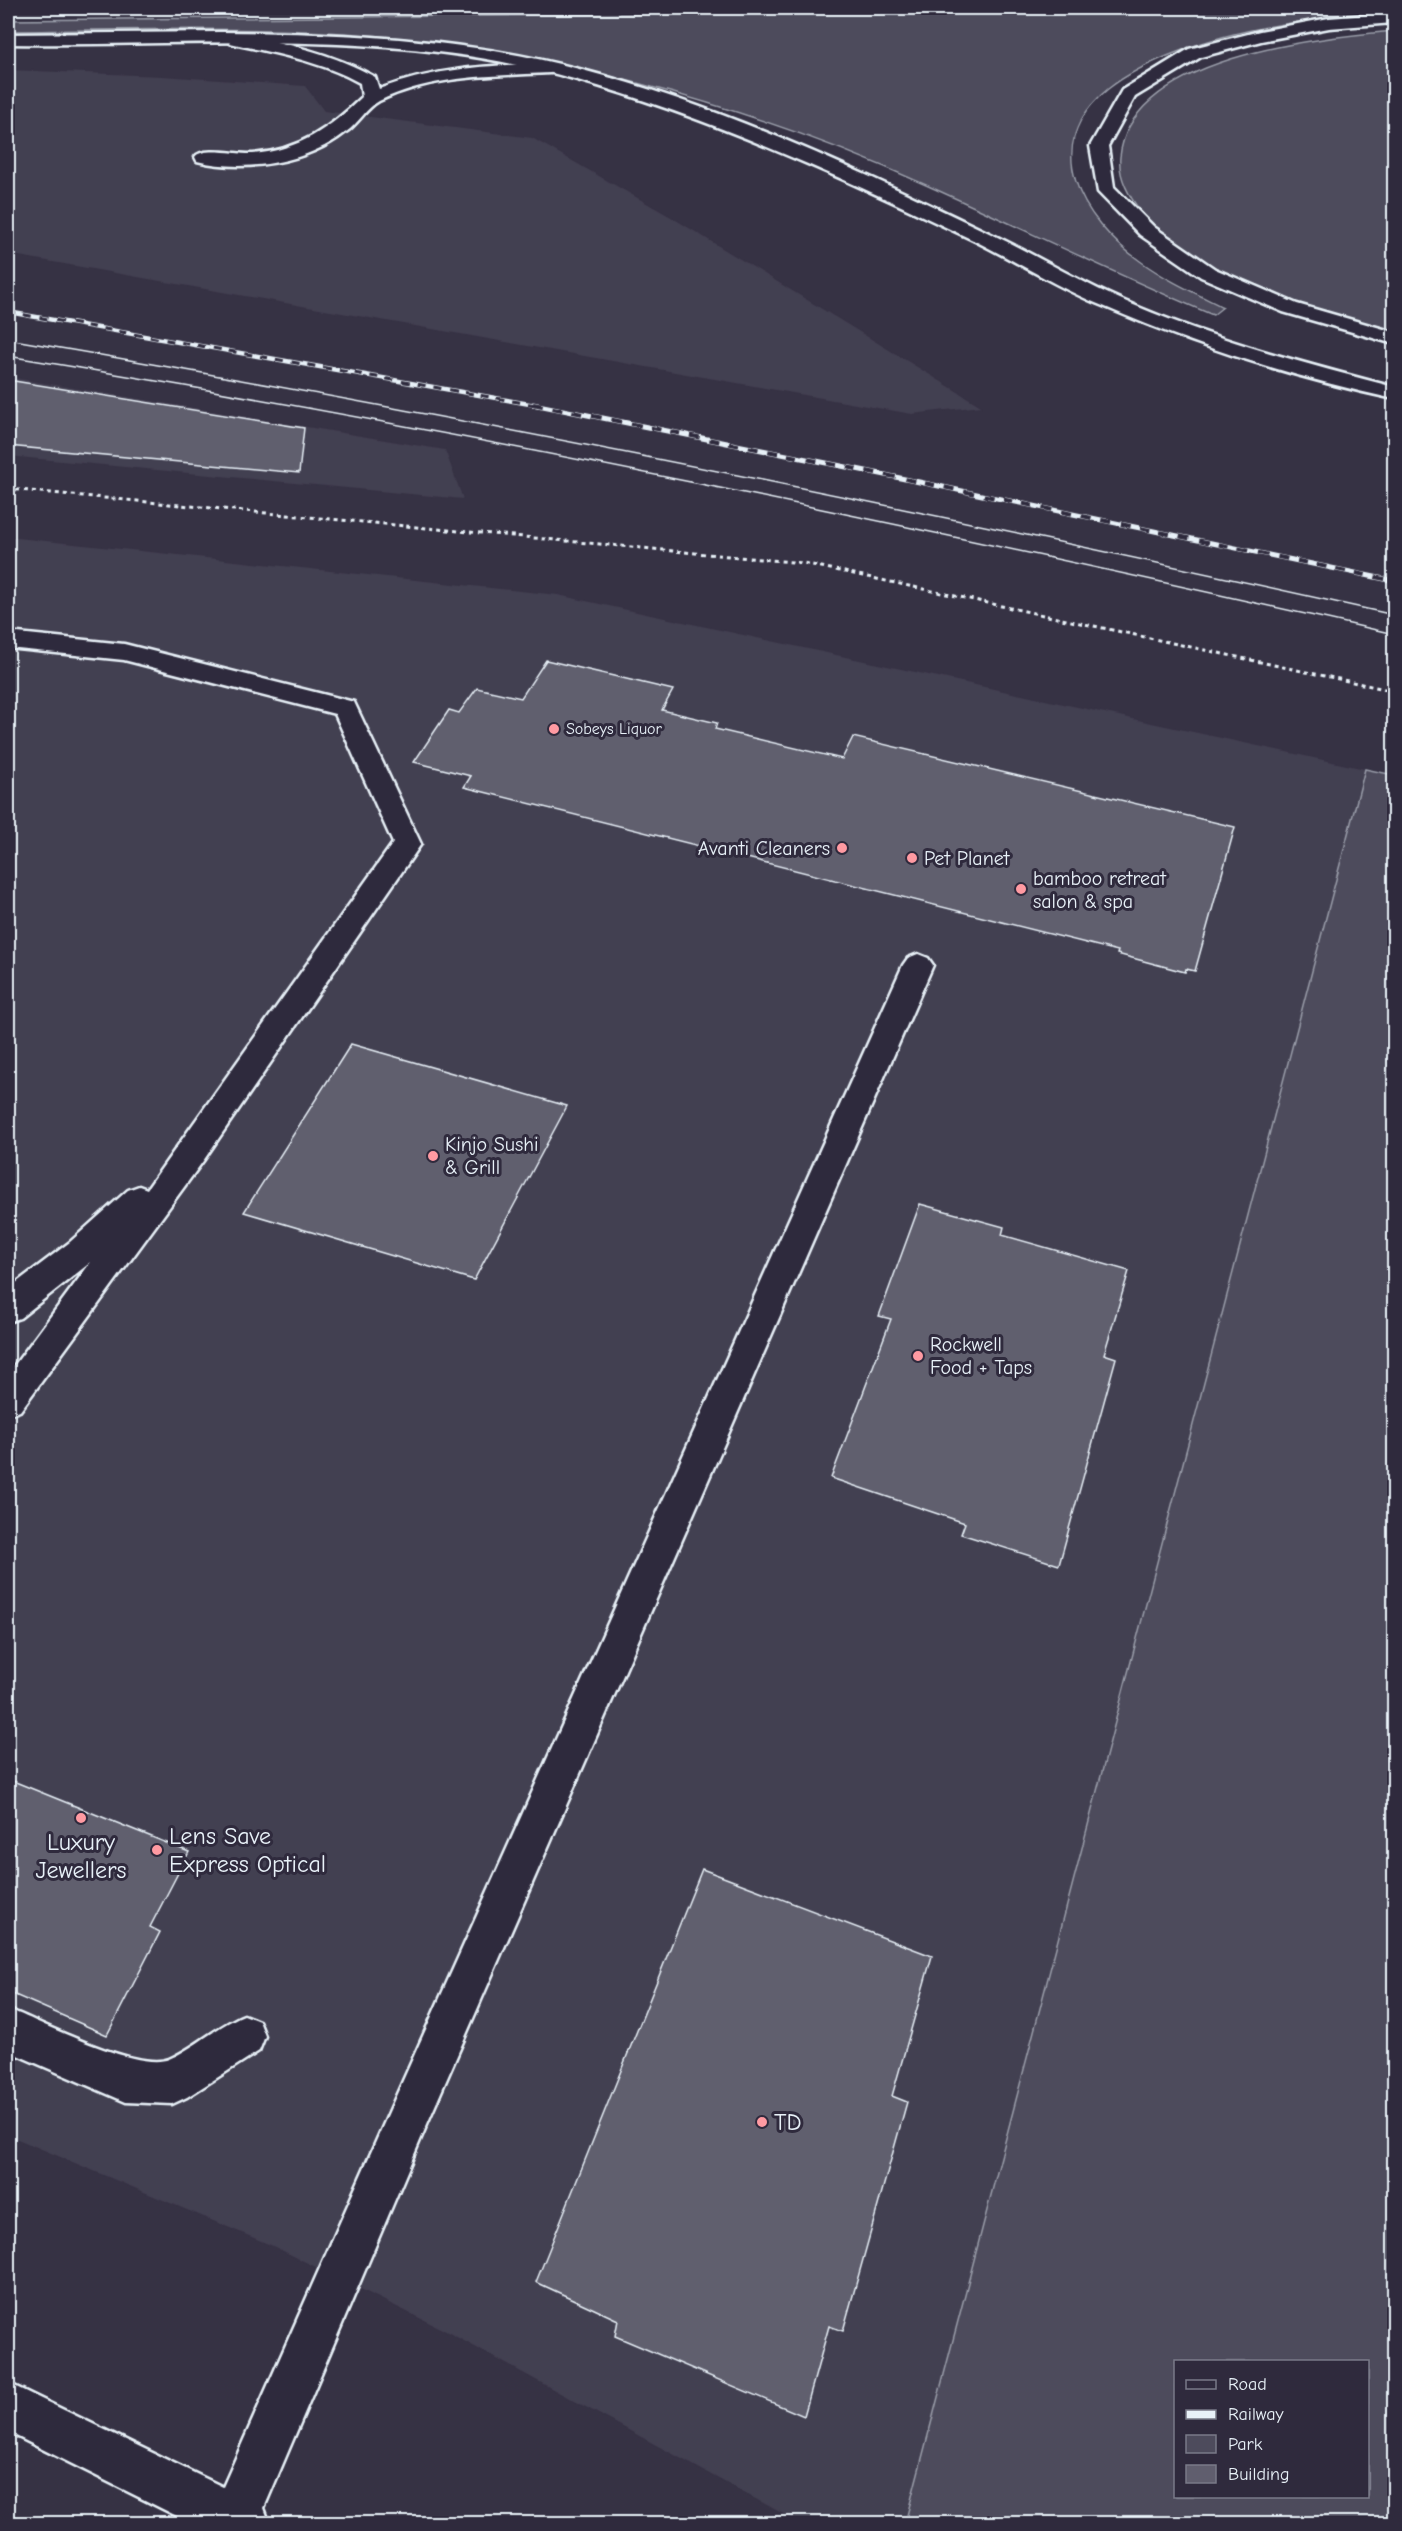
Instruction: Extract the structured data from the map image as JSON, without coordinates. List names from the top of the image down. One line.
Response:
{"places":["Sobeys Liquor","Avanti Cleaners","Pet Planet","bamboo retreat salon & spa","Kinjo Sushi & Grill","Rockwell Food + Taps","Luxury Jewellers","Lens Save Express Optical","TD"],"legend":["Road","Railway","Park","Building"]}
